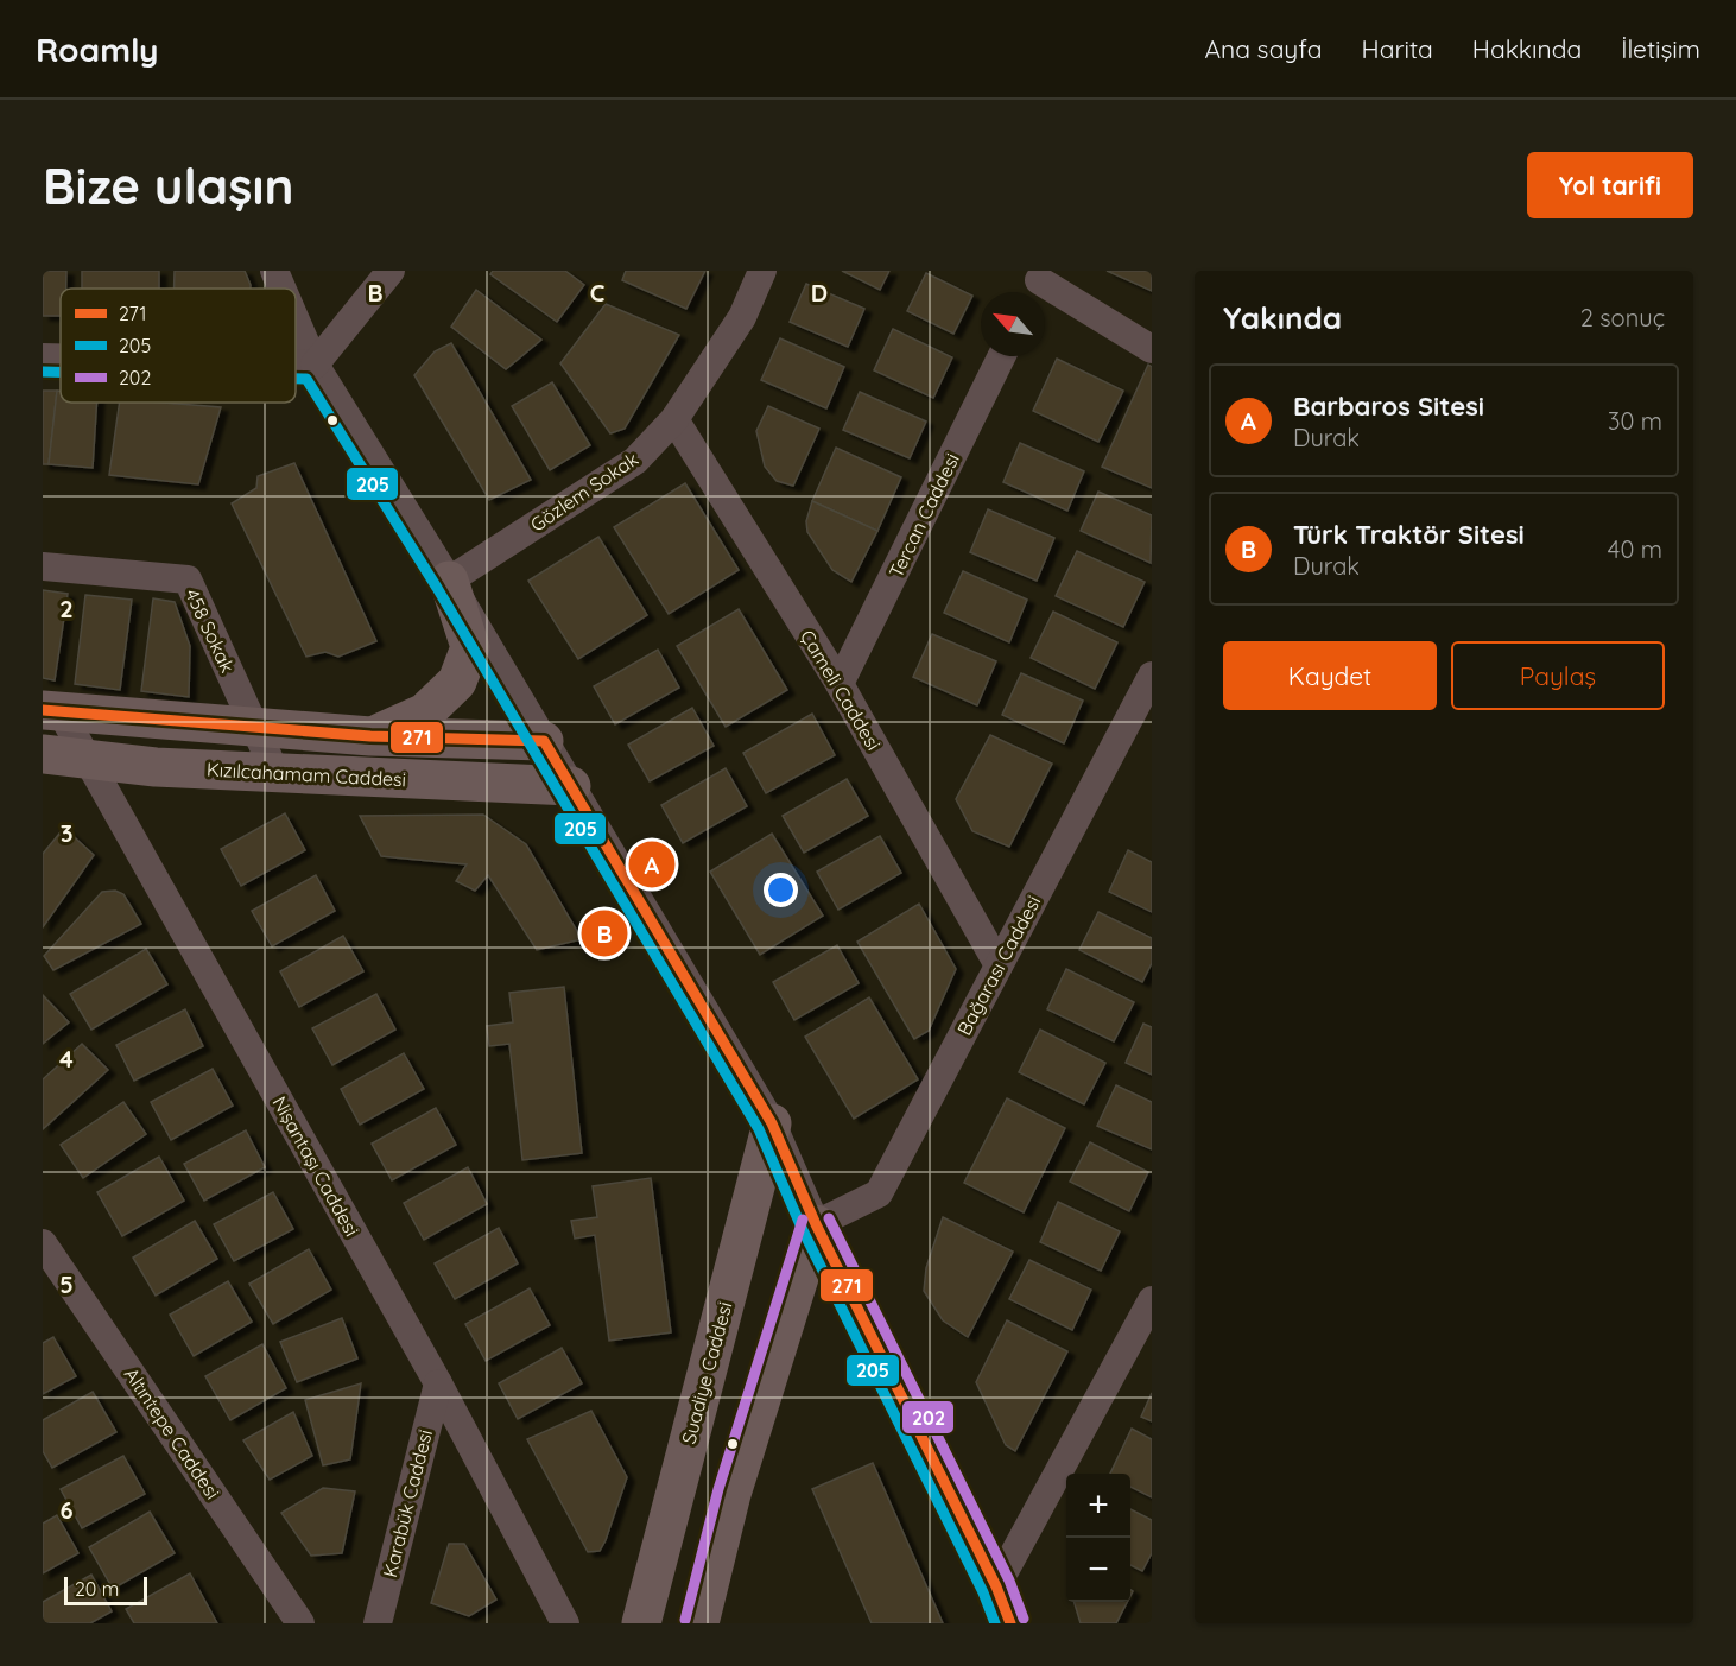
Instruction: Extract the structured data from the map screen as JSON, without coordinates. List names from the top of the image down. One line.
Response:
{"streets":{"main road":["Kızılcahamam Caddesi","Suadiye Caddesi"],"street":["Gözlem Sokak","Tercan Caddesi","458 Sokak","Çameli Caddesi","Bağarası Caddesi","Nişantaşı Caddesi","Altıntepe Caddesi","Karabük Caddesi"]},"crossings":[["Gözlem Sokak","Çameli Caddesi"],["Tercan Caddesi","Çameli Caddesi"],["458 Sokak","Kızılcahamam Caddesi"],["Çameli Caddesi","Bağarası Caddesi"],["Kızılcahamam Caddesi","Nişantaşı Caddesi"],["Nişantaşı Caddesi","Karabük Caddesi"]],"lines":["transit line 205","transit line 271","transit line 202"],"legend":["271","205","202"],"scale_bar":"20 m","north":"top left","page":{"header":"Roamly","nav":["Ana sayfa","Harita","Hakkında","İletişim"],"buttons":["Yol tarifi",["Kaydet","Paylaş"]],"title":"Bize ulaşın","heading":["Yakında","2 sonuç"],"list":[{"mark":"A","name":"Barbaros Sitesi","note":"Durak","value":"30 m"},{"mark":"B","name":"Türk Traktör Sitesi","note":"Durak","value":"40 m"}],"pins":["A","B"],"map_buttons":["+","−"],"scale":"20 m"},"grid":{"columns":["B","C","D"],"rows":["2","3","4","5","6"]}}
